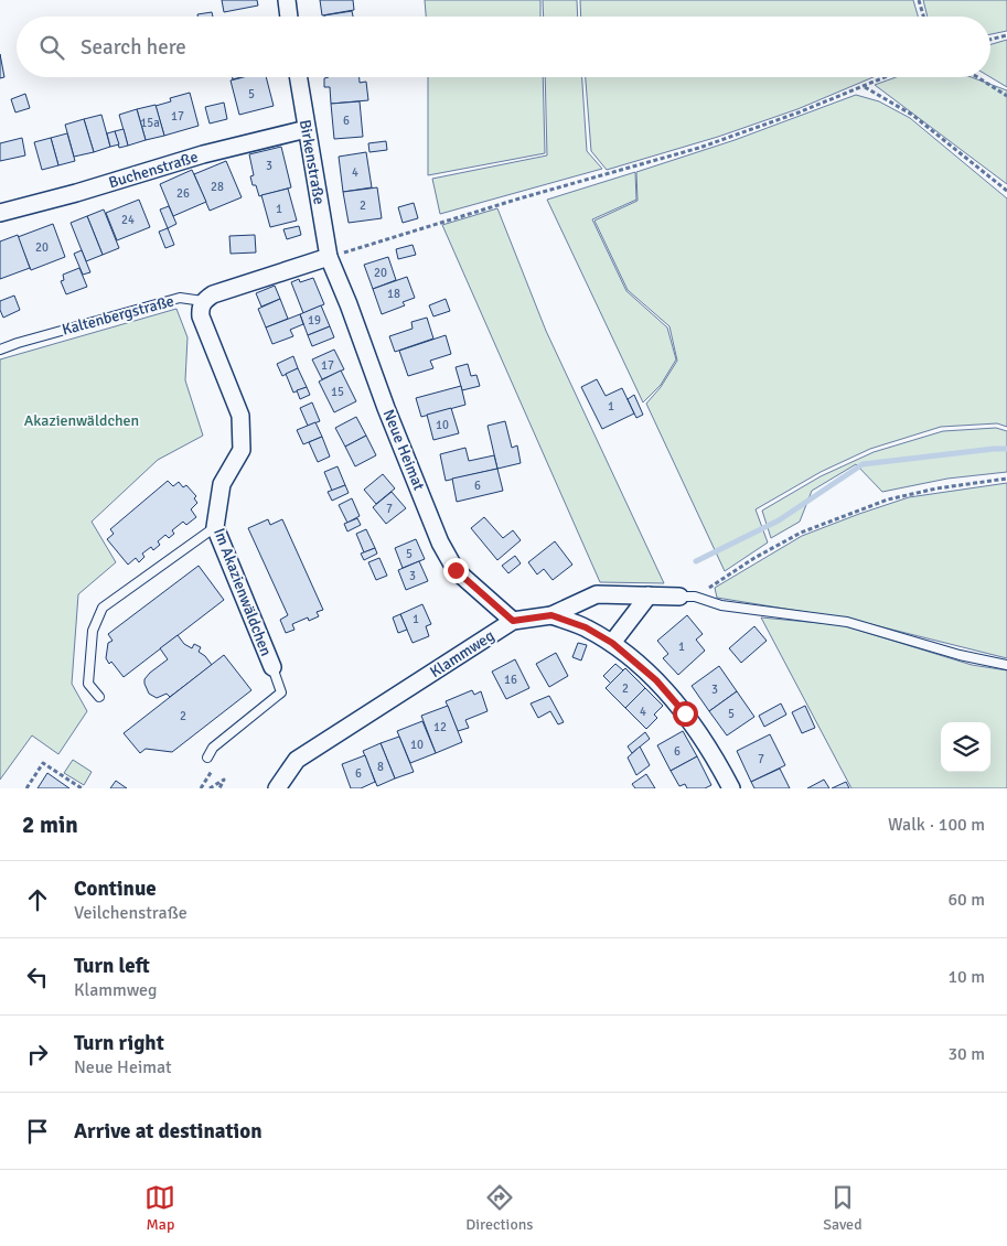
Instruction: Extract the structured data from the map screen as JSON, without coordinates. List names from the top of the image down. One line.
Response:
{"streets":{"street":["Birkenstraße","Buchenstraße","Kaltenbergstraße","Neue Heimat","Im Akazienwäldchen","Klammweg"]},"crossings":[["Birkenstraße","Buchenstraße"],["Birkenstraße","Kaltenbergstraße"],["Birkenstraße","Neue Heimat"],["Kaltenbergstraße","Neue Heimat"],["Kaltenbergstraße","Im Akazienwäldchen"],["Neue Heimat","Klammweg"]],"parks":["Akazienwäldchen"],"house_numbers":["5","17","6","15a","3","4","28","26","2","1","24","20","20","18","19","17","15","1","10","6","7","5","3","1","1","16","2","3","4","5","2","12","10","6","7","8","6"],"page":{"search":"Search here","heading":["2 min","Walk · 100 m"],"list":[["Continue","Veilchenstraße","60 m"],["Turn left","Klammweg","10 m"],["Turn right","Neue Heimat","30 m"],"Arrive at destination"],"nav":["Map","Directions","Saved"]}}
